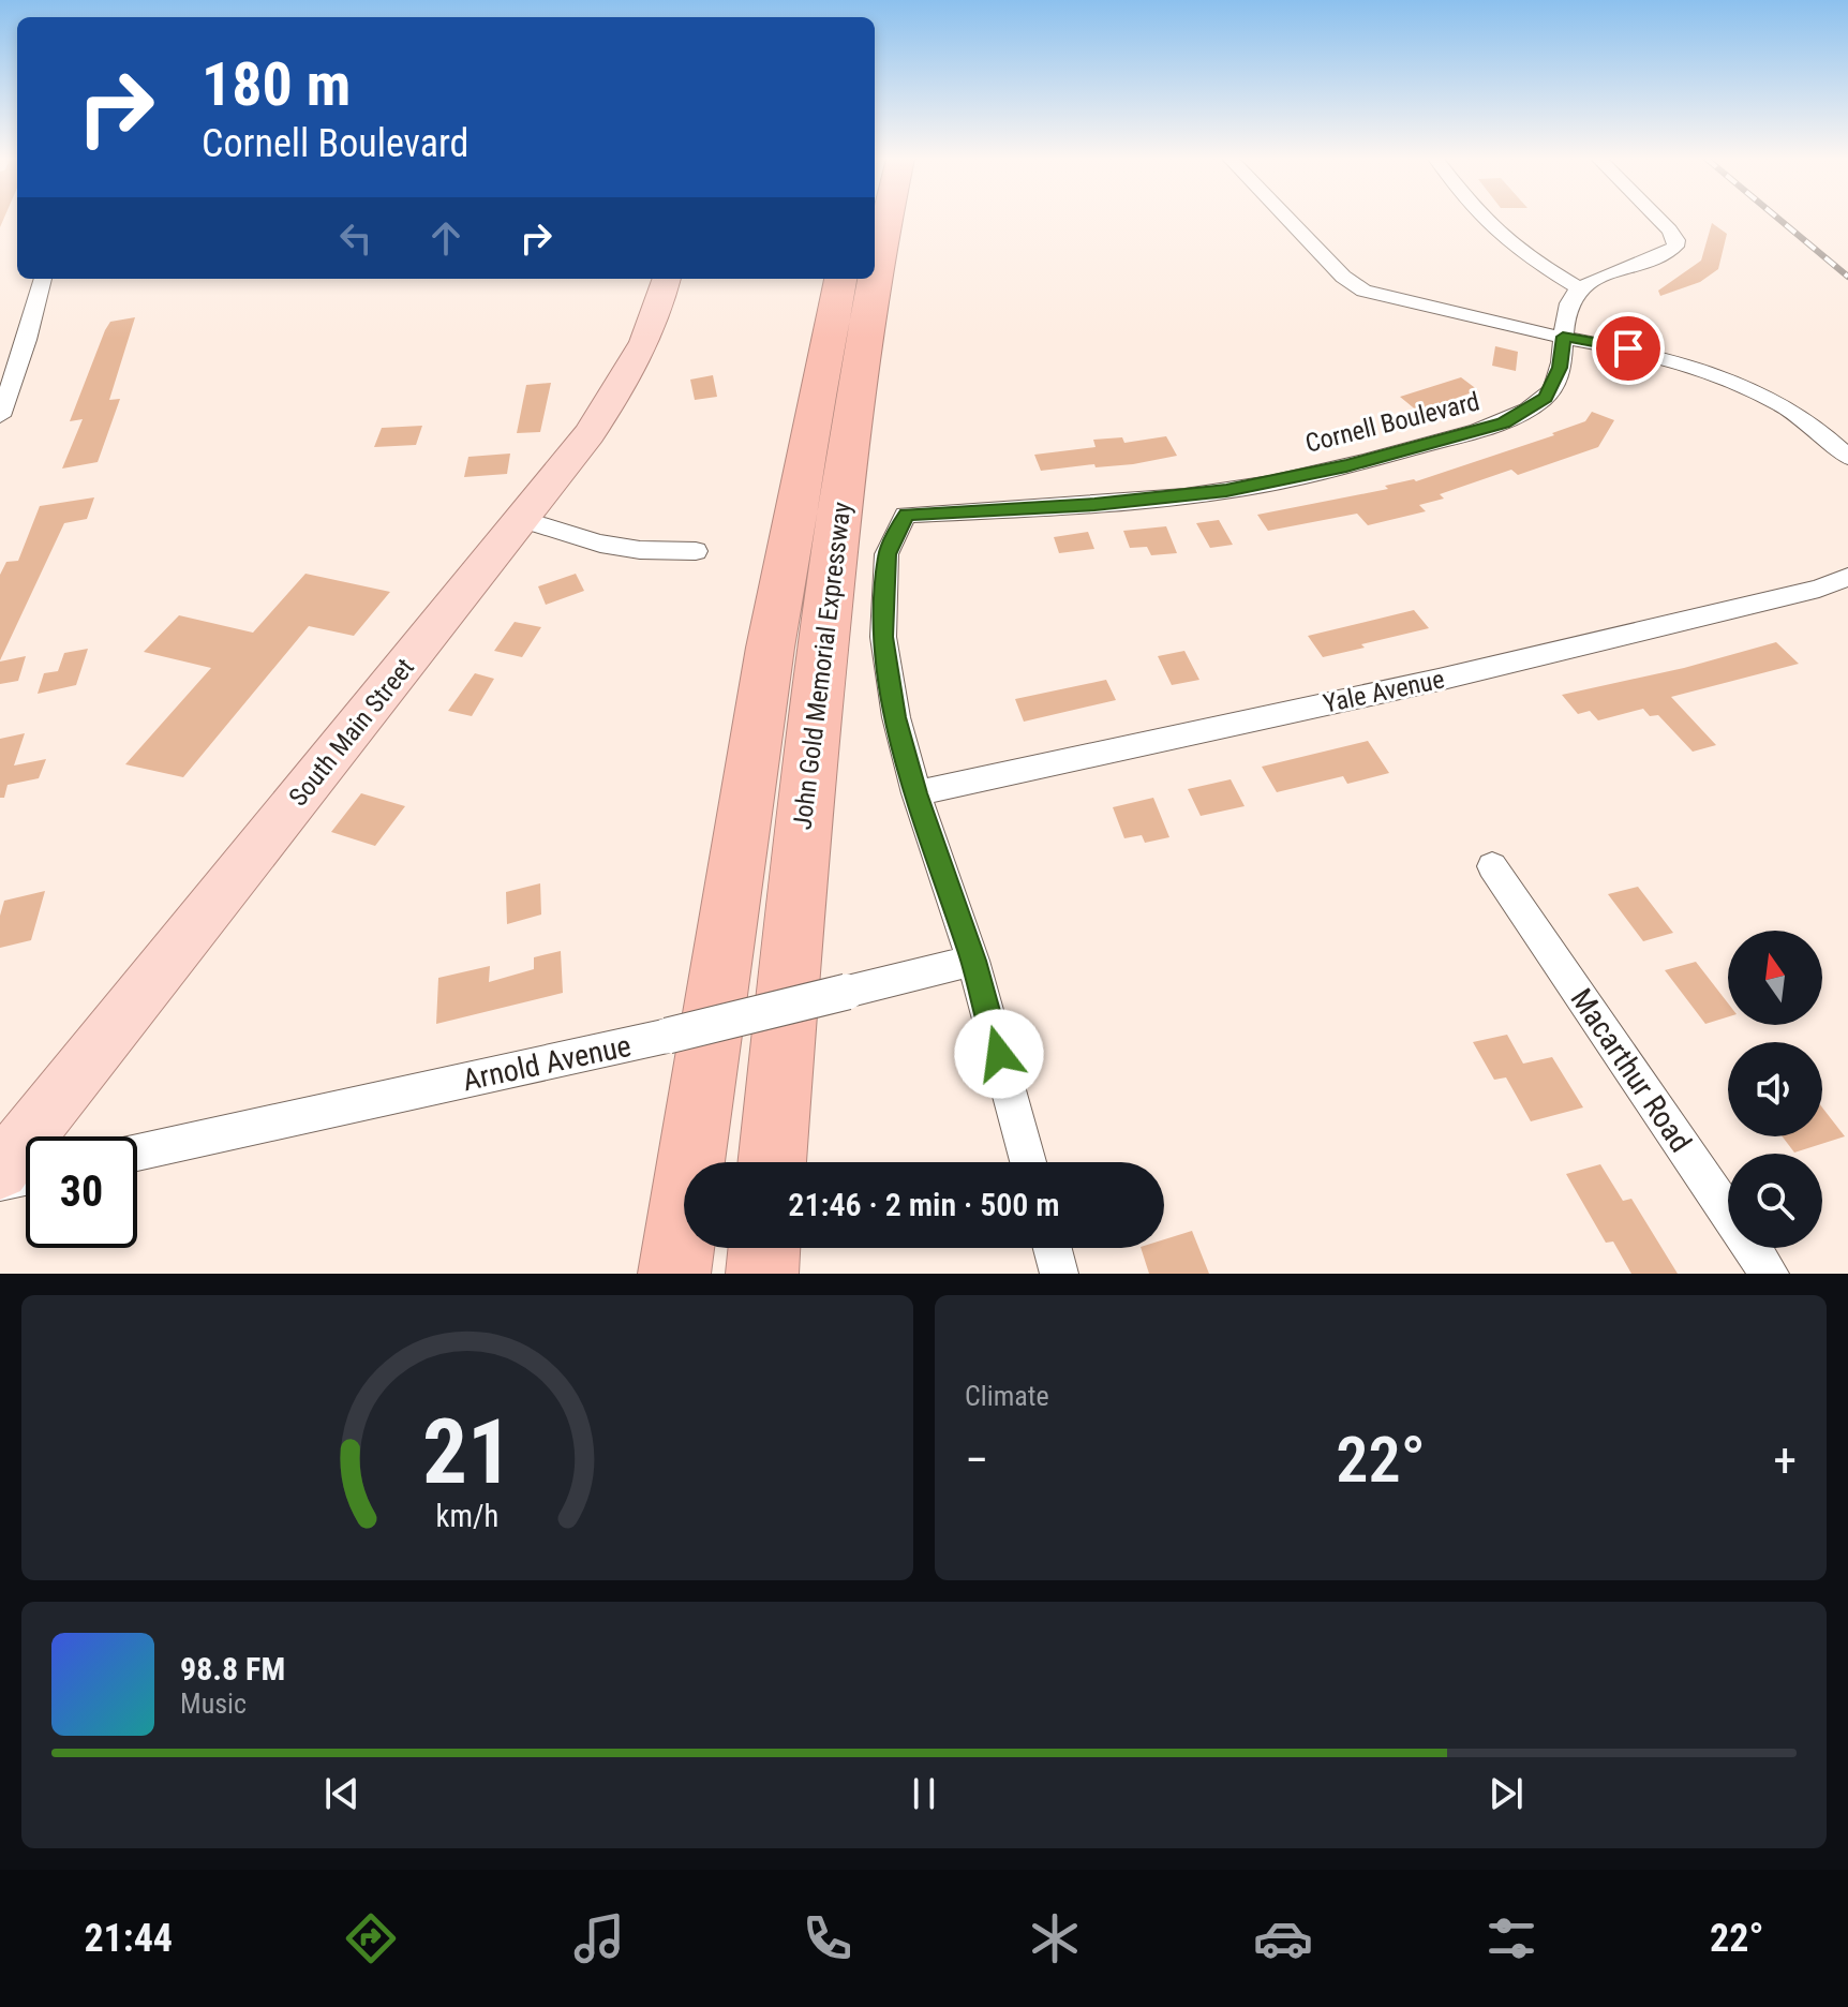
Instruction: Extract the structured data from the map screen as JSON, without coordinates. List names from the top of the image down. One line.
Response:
{"streets":{"highway":["John Gold Memorial Expressway"],"main road":["South Main Street"],"street":["Cornell Boulevard","Yale Avenue","Arnold Avenue","Macarthur Road"]},"crossings":[["Cornell Boulevard","Yale Avenue"]],"north":"top","page":{"turn":["180 m","Cornell Boulevard"],"limit":"30","trip":"21:46 · 2 min · 500 m","tile":"Climate","heat":["−","22°","+"],"song":["98.8 FM","Music"],"tabs":["21:44","22°"],"gauge":["21","km/h"]}}
